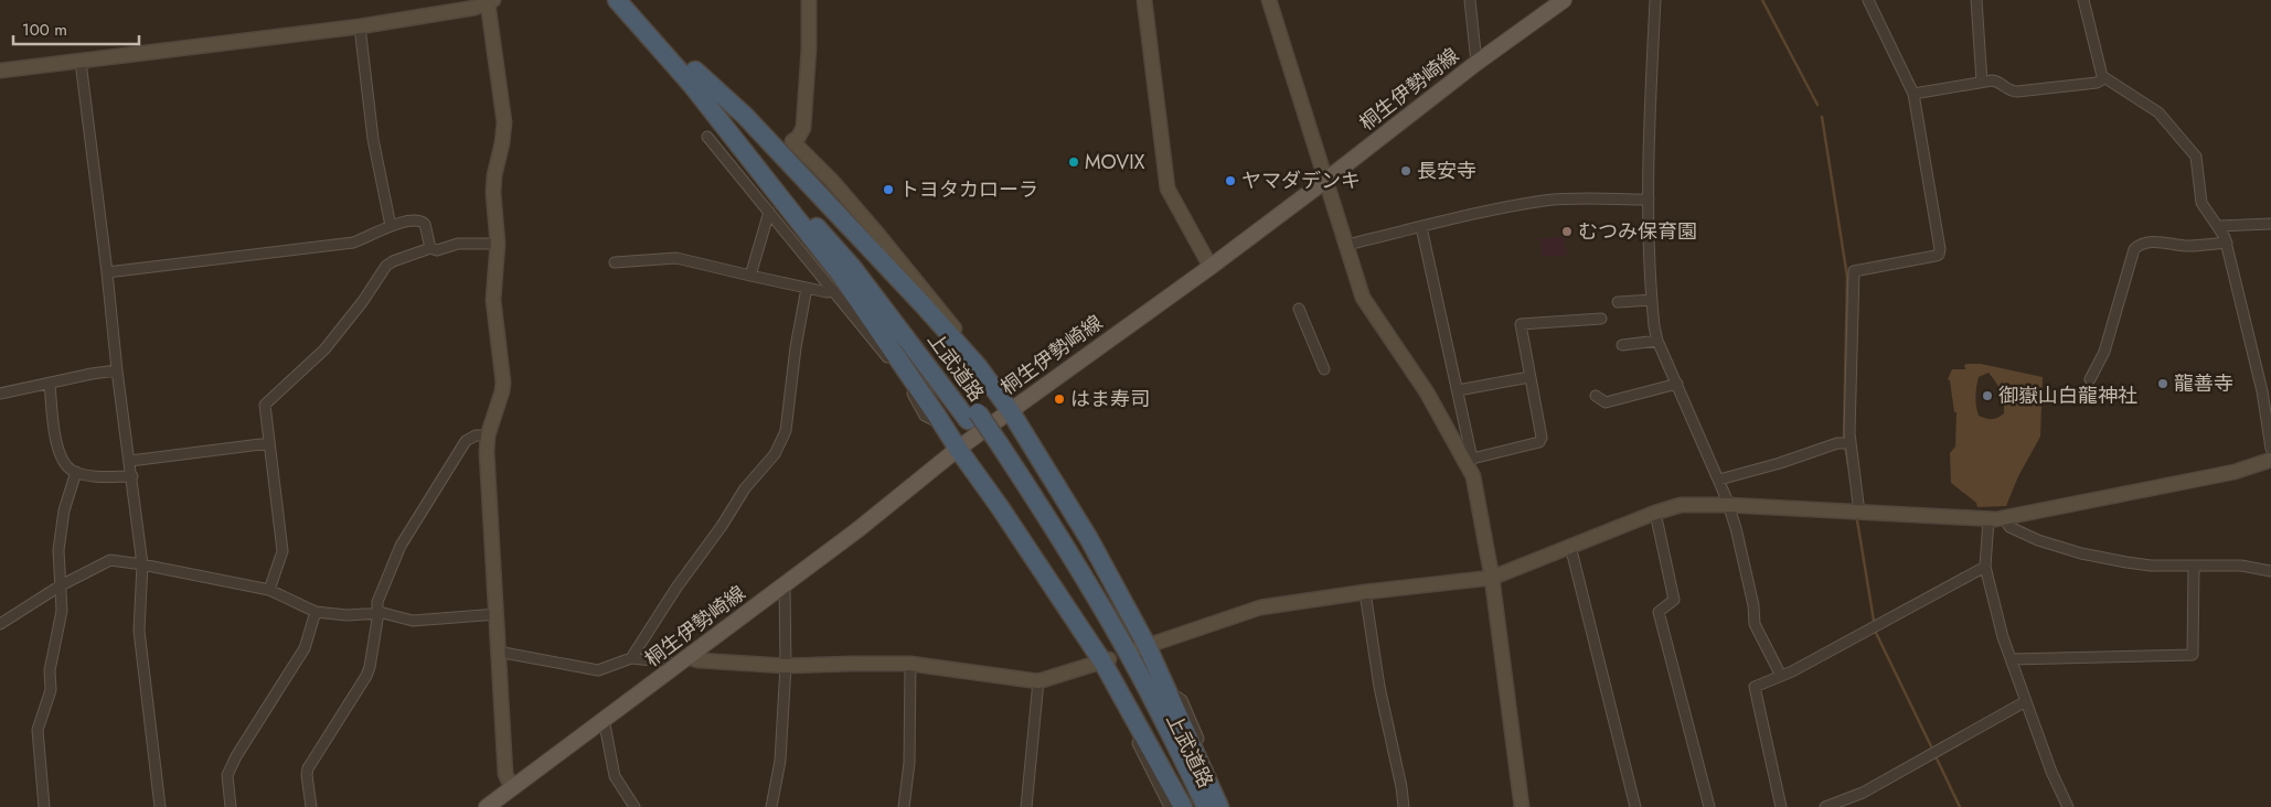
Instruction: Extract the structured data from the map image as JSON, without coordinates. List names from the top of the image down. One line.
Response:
{"streets":{"highway":["上武道路"],"main road":["桐生伊勢崎線"]},"places":["MOVIX","長安寺","ヤマダデンキ","トヨタカローラ","むつみ保育園","龍善寺","御嶽山白龍神社","はま寿司"],"scale_bar":"100 m"}
